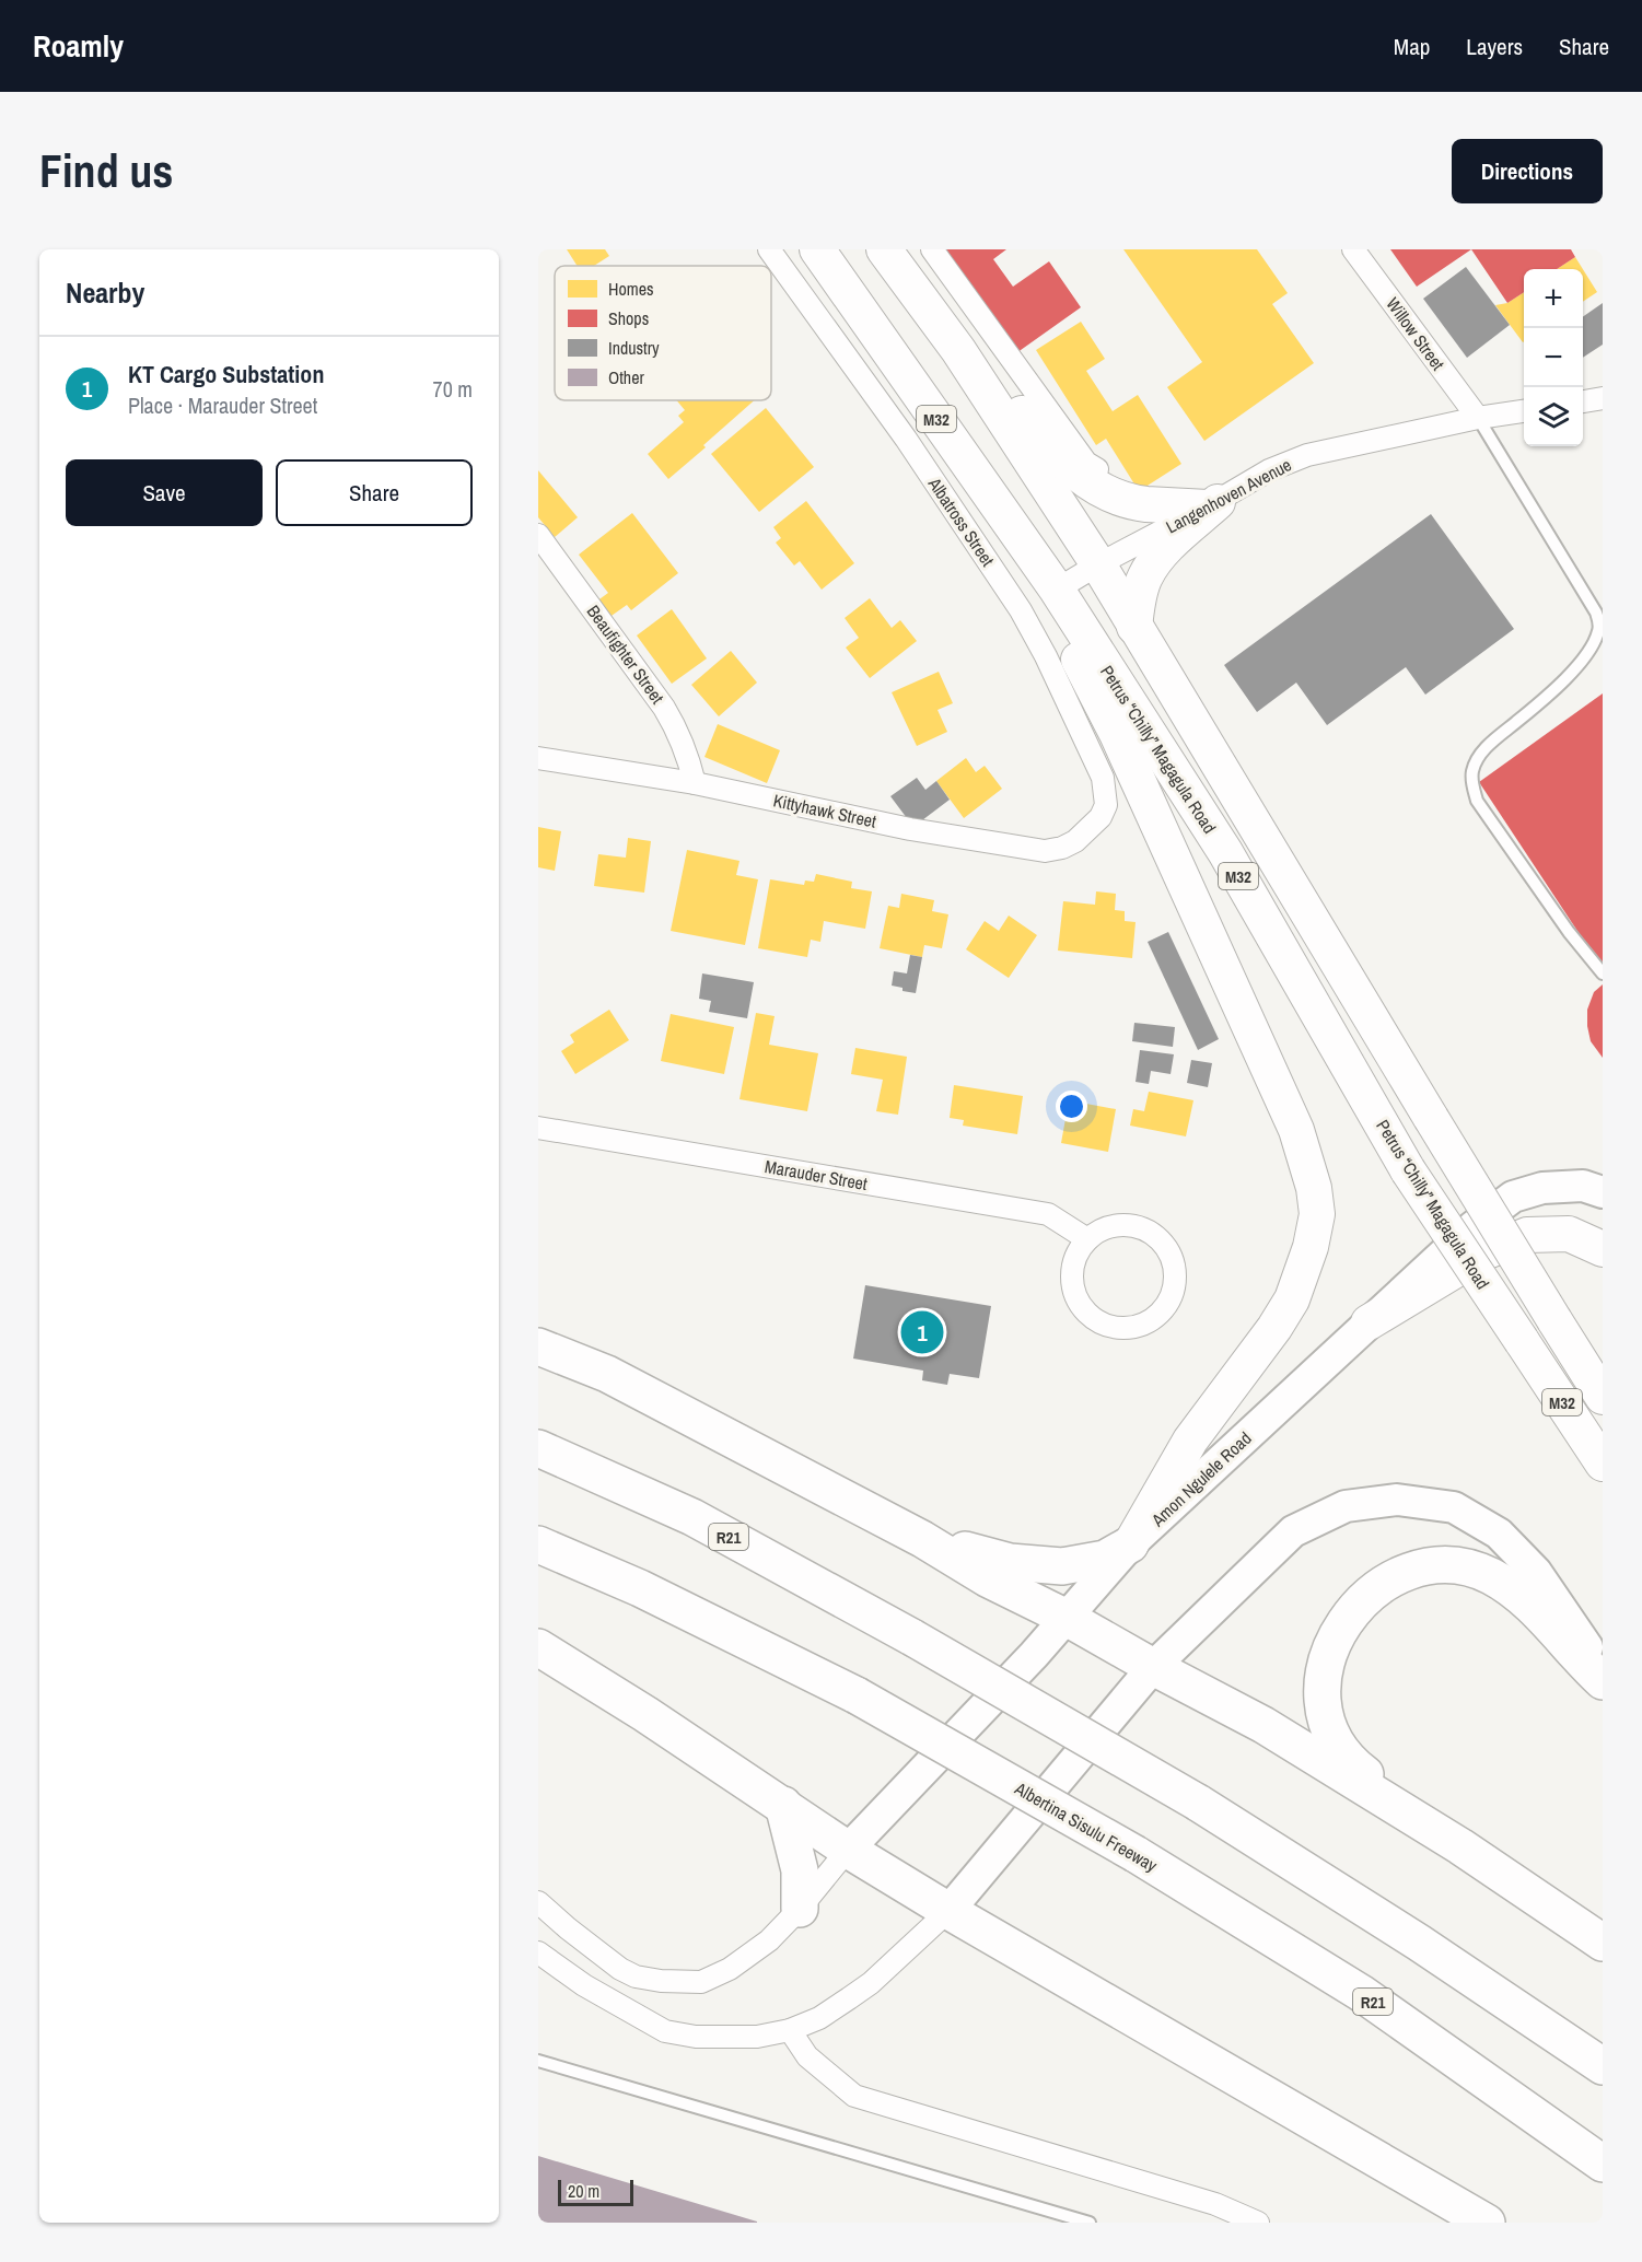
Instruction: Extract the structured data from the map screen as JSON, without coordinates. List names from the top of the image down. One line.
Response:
{"streets":{"highway":["R21","Albertina Sisulu Freeway"],"main road":["M32","Petrus “Chilly” Magagula Road","Amon Ngulele Road"],"street":["Willow Street","Langenhoven Avenue","Albatross Street","Beaufighter Street","Kittyhawk Street","Marauder Street"]},"crossings":[["Willow Street","Langenhoven Avenue"],["M32","Langenhoven Avenue"],["Langenhoven Avenue","Petrus “Chilly” Magagula Road"],["Albatross Street","Kittyhawk Street"],["Beaufighter Street","Kittyhawk Street"]],"legend":["Homes","Shops","Industry","Other"],"scale_bar":"20 m","page":{"header":"Roamly","nav":["Map","Layers","Share"],"buttons":["Directions",["Save","Share"]],"title":"Find us","heading":"Nearby","map_buttons":["+","−"],"list":[{"mark":"1","name":"KT Cargo Substation","note":"Place · Marauder Street","value":"70 m"}],"pins":"1","scale":"20 m"}}
